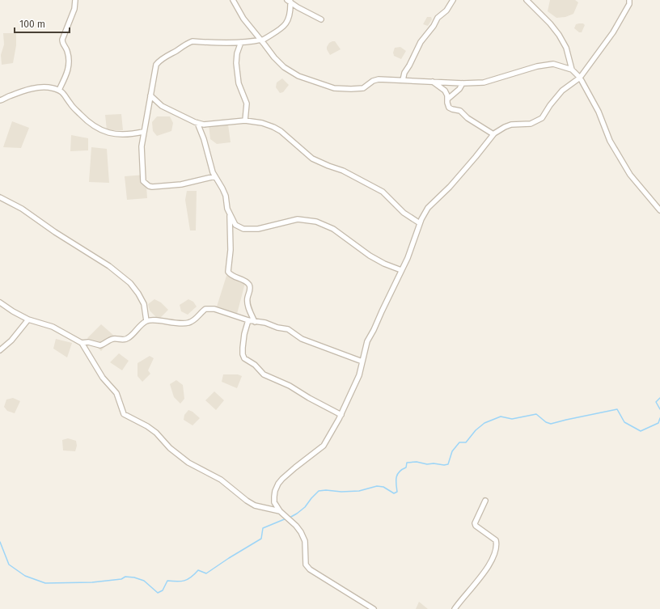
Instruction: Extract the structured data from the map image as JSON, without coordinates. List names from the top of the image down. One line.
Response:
{"scale_bar":"100 m"}
